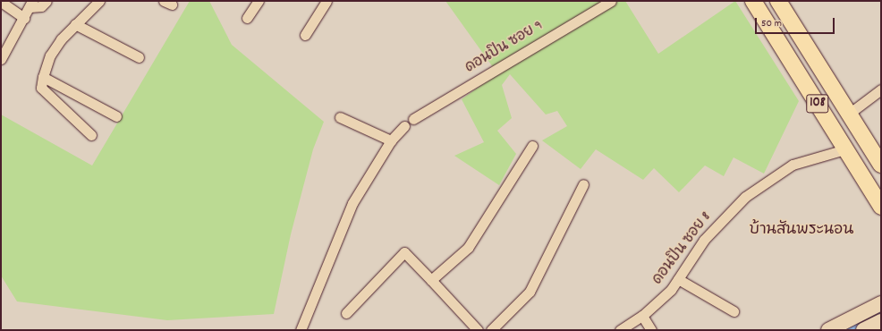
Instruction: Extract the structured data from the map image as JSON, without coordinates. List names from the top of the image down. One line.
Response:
{"streets":{"main road":["108"],"street":["ดอนปิน ซอย 9","ดอนปิน ซอย 8"]},"crossings":[["108","ดอนปิน ซอย 8"]],"districts":["บ้านสันพระนอน"],"scale_bar":"50 m"}
